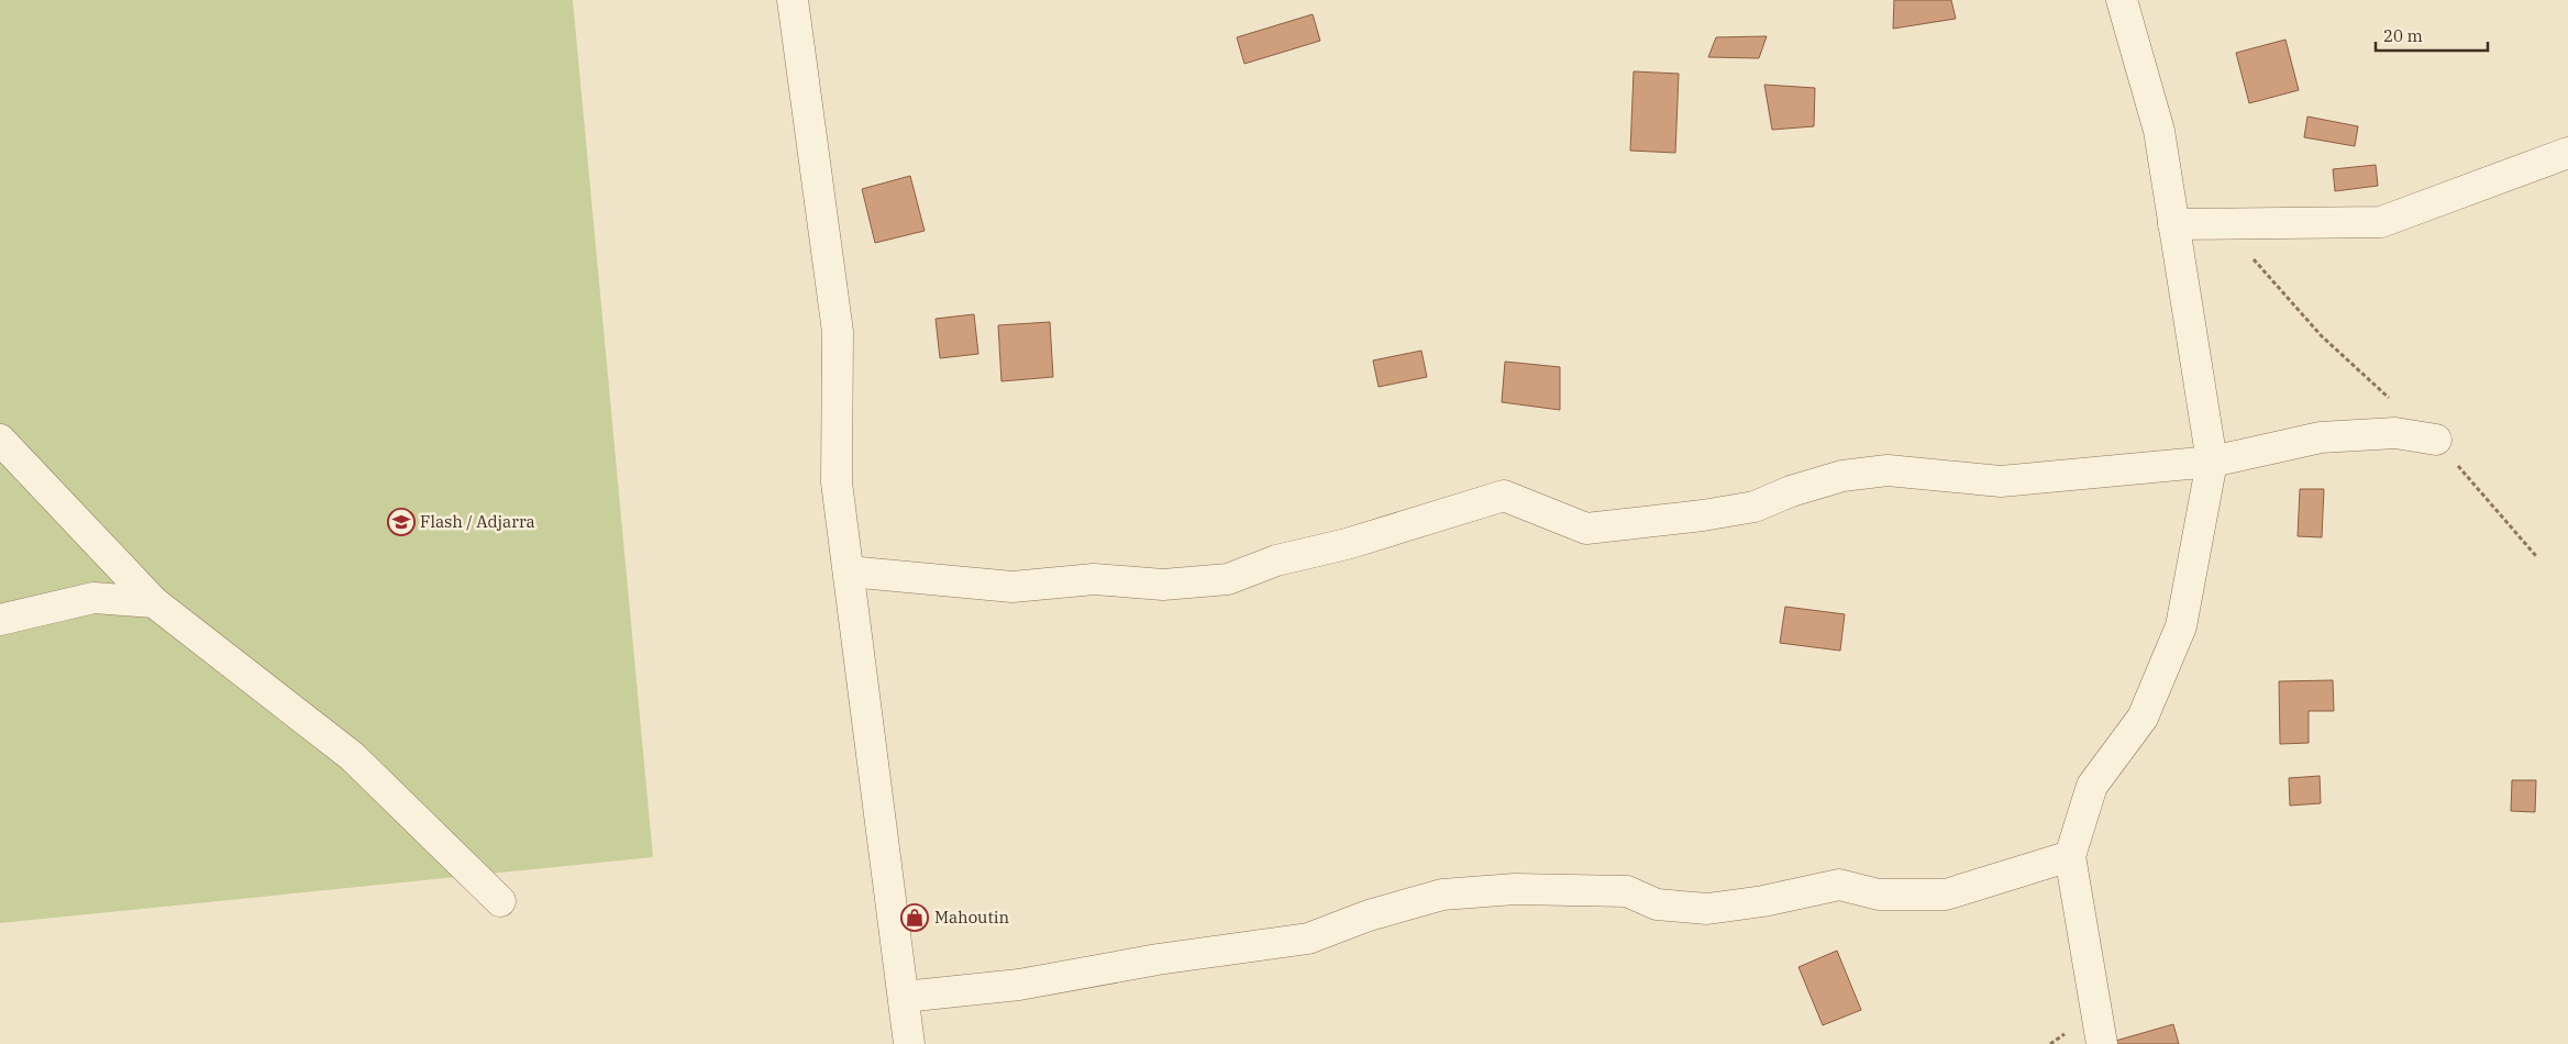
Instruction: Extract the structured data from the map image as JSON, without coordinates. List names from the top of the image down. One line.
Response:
{"places":{"school or university":["Flash / Adjarra"],"shop":["Mahoutin"]},"scale_bar":"20 m"}
